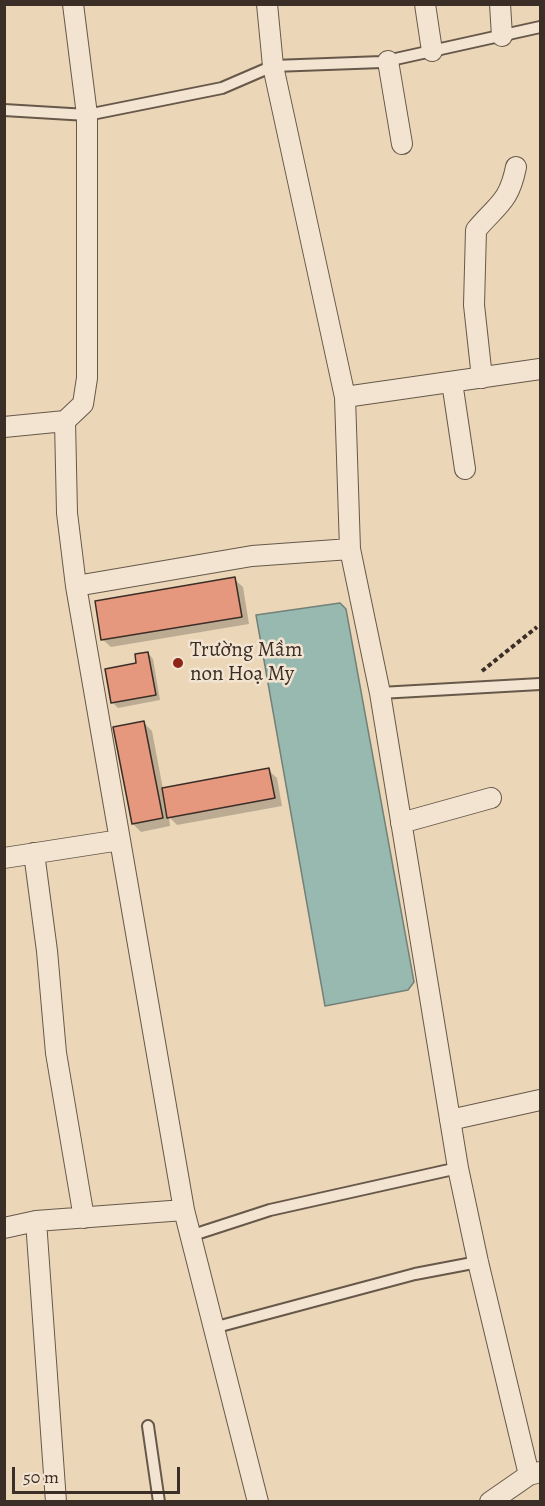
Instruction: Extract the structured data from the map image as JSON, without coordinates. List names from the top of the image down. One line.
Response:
{"places":["Trường Mầm non Hoạ My"],"scale_bar":"50 m"}
